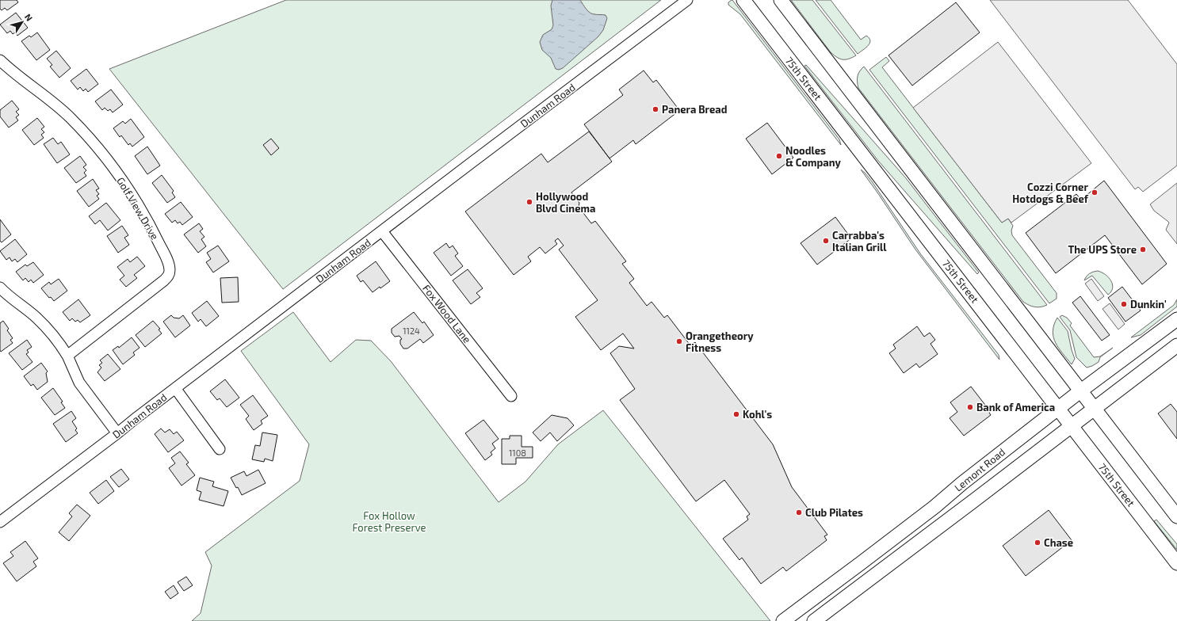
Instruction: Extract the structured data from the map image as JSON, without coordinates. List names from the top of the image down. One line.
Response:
{"streets":{"main road":["75th Street","Lemont Road"],"street":["Dunham Road","Golf View Drive","Fox Wood Lane"]},"crossings":[["75th Street","Lemont Road"],["Dunham Road","Fox Wood Lane"]],"parks":["Fox Hollow Forest Preserve"],"places":["Panera Bread","Noodles & Company","Cozzi Corner Hotdogs & Beef","Hollywood Blvd Cinema","Carrabba's Italian Grill","The UPS Store","Dunkin'","Orangetheory Fitness","Bank of America","Kohl's","Club Pilates","Chase"],"house_numbers":["1124","1108"],"north":"top right"}
